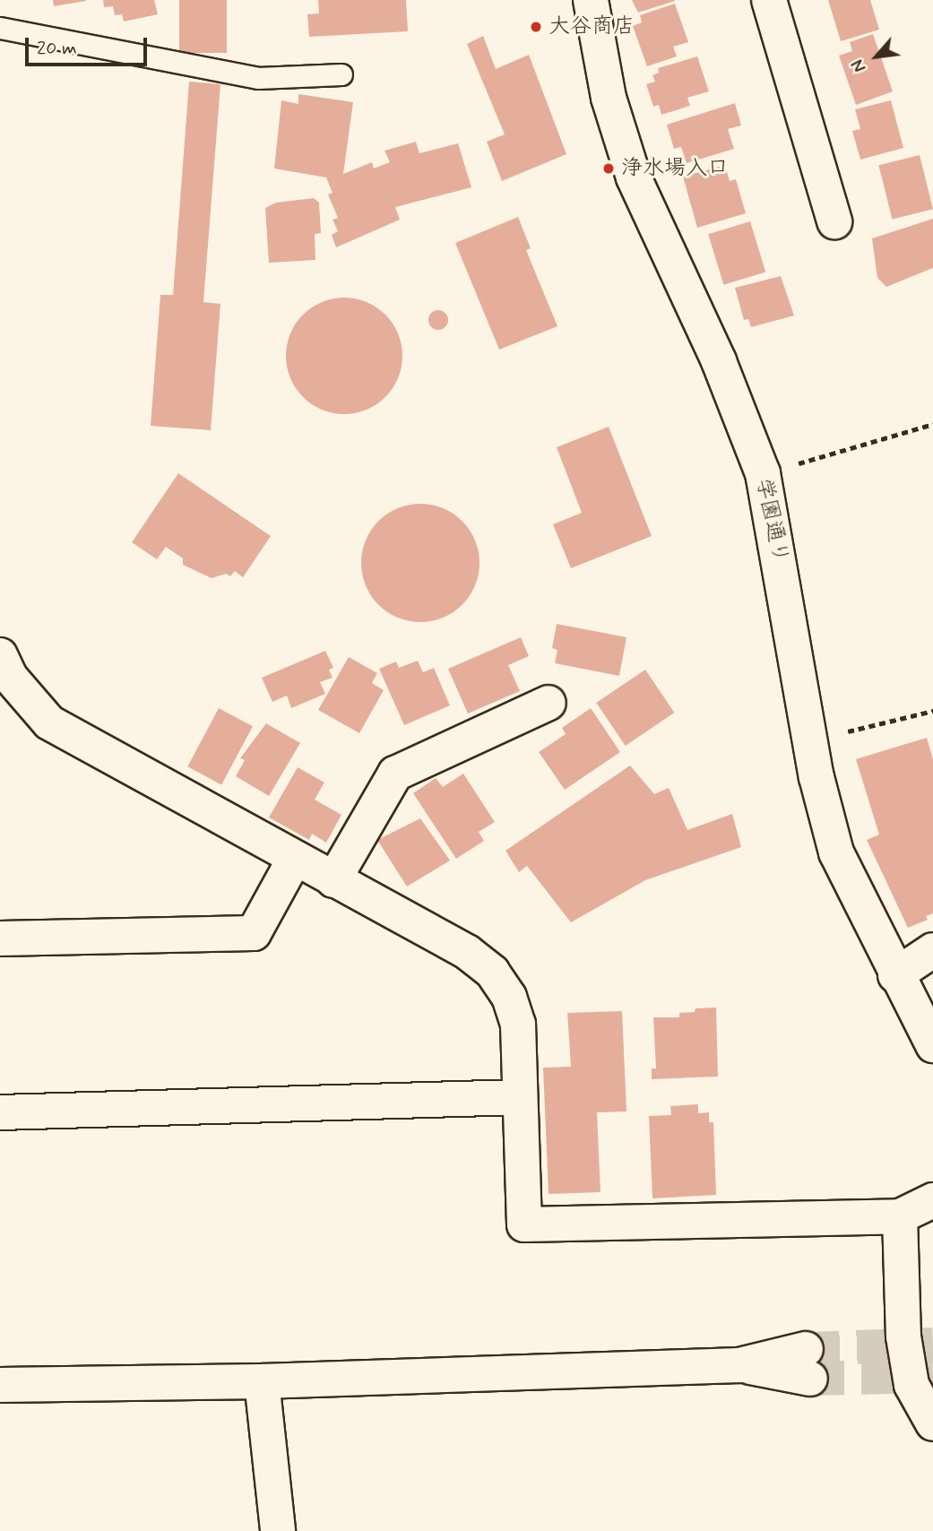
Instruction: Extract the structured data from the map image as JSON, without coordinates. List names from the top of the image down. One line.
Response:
{"streets":{"street":["学園通り"]},"places":["大谷商店","浄水場入口"],"scale_bar":"20 m","north":"bottom left"}
